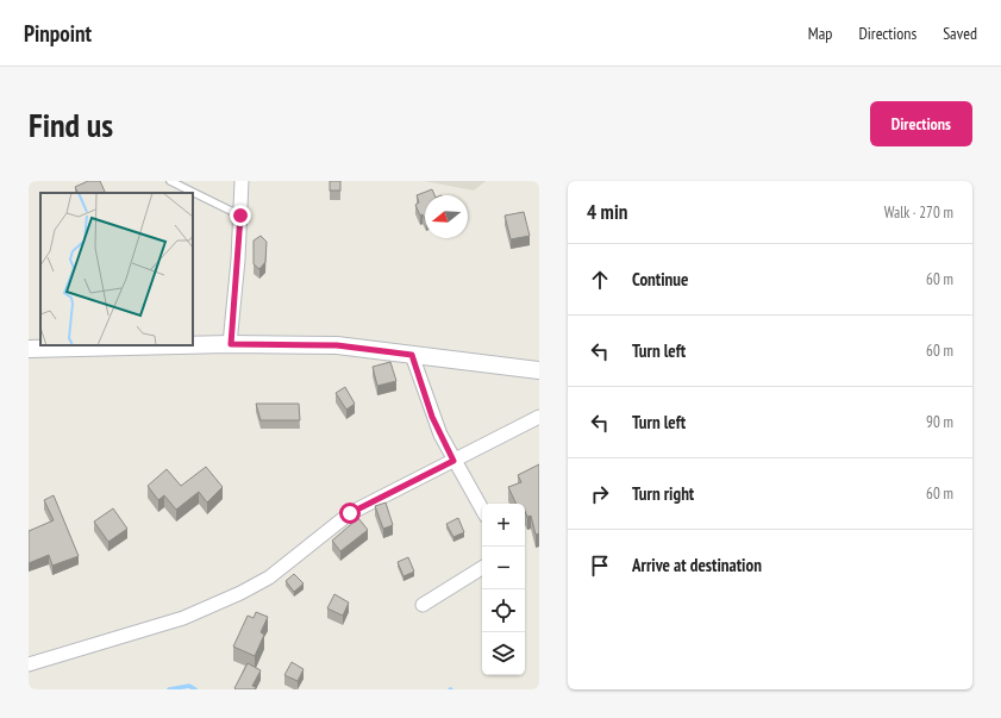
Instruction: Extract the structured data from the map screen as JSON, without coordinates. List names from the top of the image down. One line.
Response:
{"north":"left","page":{"header":"Pinpoint","nav":["Map","Directions","Saved"],"buttons":"Directions","title":"Find us","heading":["4 min","Walk · 270 m"],"list":[["Continue","60 m"],["Turn left","60 m"],["Turn left","90 m"],["Turn right","60 m"],"Arrive at destination"],"map_buttons":["+","−"]}}
